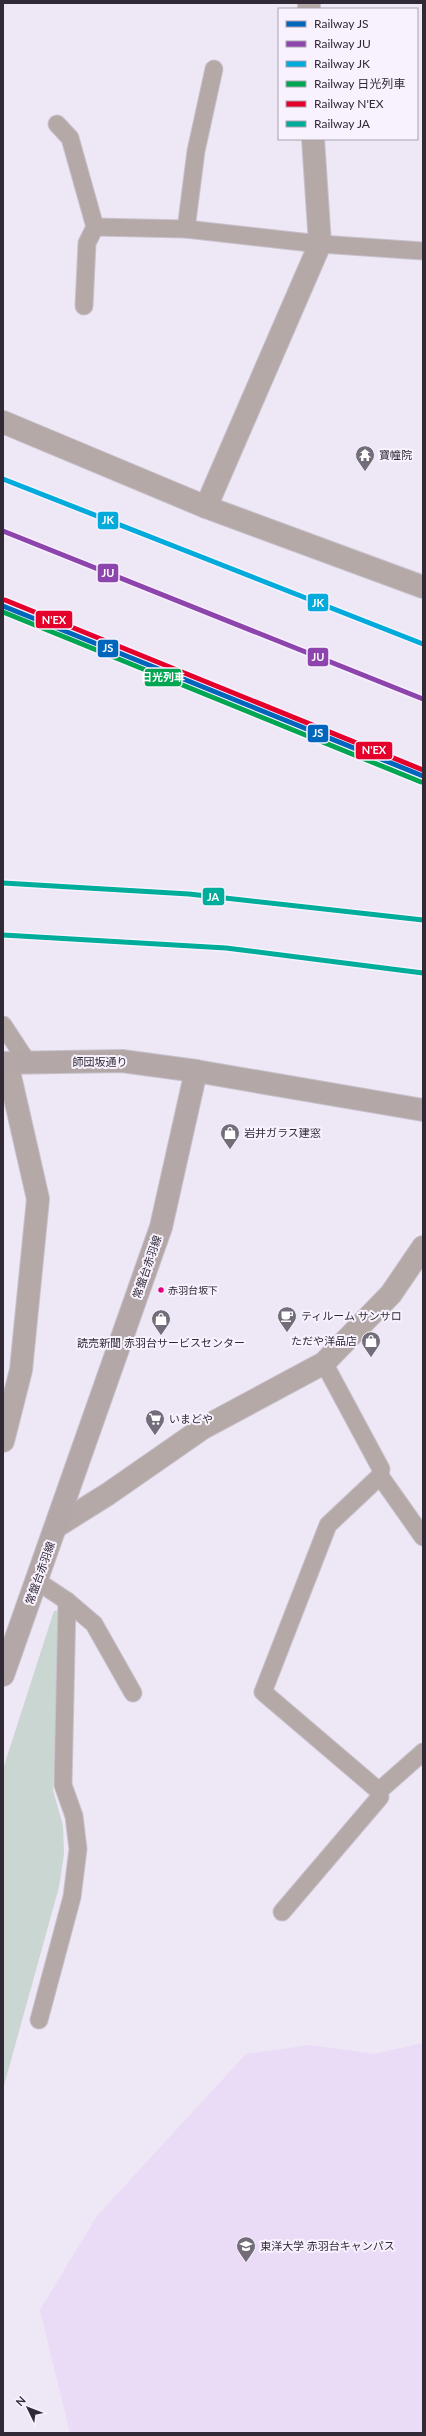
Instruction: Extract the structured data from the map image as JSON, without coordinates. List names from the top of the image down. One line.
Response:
{"streets":{"main road":["師団坂通り","常盤台赤羽線"]},"crossings":[["師団坂通り","常盤台赤羽線"]],"places":{"temple":["寶幢院"],"shop":["岩井ガラス建窓","読売新聞 赤羽台サービスセンター","ただや洋品店"],"other":["赤羽台坂下"],"cafe":["ティルーム サンサロ"],"supermarket":["いまどや"],"school or university":["東洋大学 赤羽台キャンパス"]},"lines":["rail line JK","rail line JU","rail line N'EX","rail line JS","rail line 日光列車","rail line JA"],"legend":["Railway JS","Railway JU","Railway JK","Railway 日光列車","Railway N'EX","Railway JA"],"north":"top left"}
